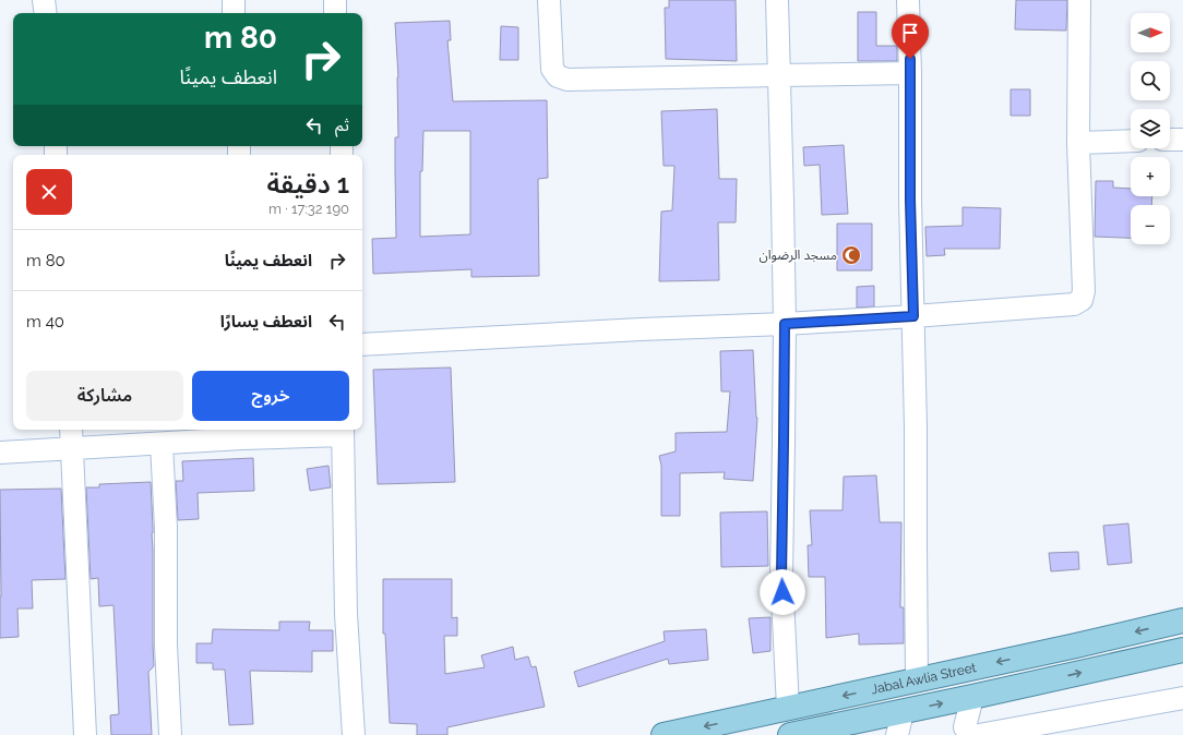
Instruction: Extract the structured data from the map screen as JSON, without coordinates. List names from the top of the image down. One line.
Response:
{"streets":{"main road":["Jabal Awlia Street"]},"places":{"mosque":["مسجد الرضوان"]},"north":"right","page":{"map_buttons":["+","−"],"turn":["80 m","انعطف يمينًا"],"then":"ثم","heading":["1 دقيقة","190 m · 17:32"],"list":[{"name":"انعطف يمينًا","value":"80 m"},{"name":"انعطف يسارًا","value":"40 m"}],"buttons":["خروج","مشاركة"]}}
